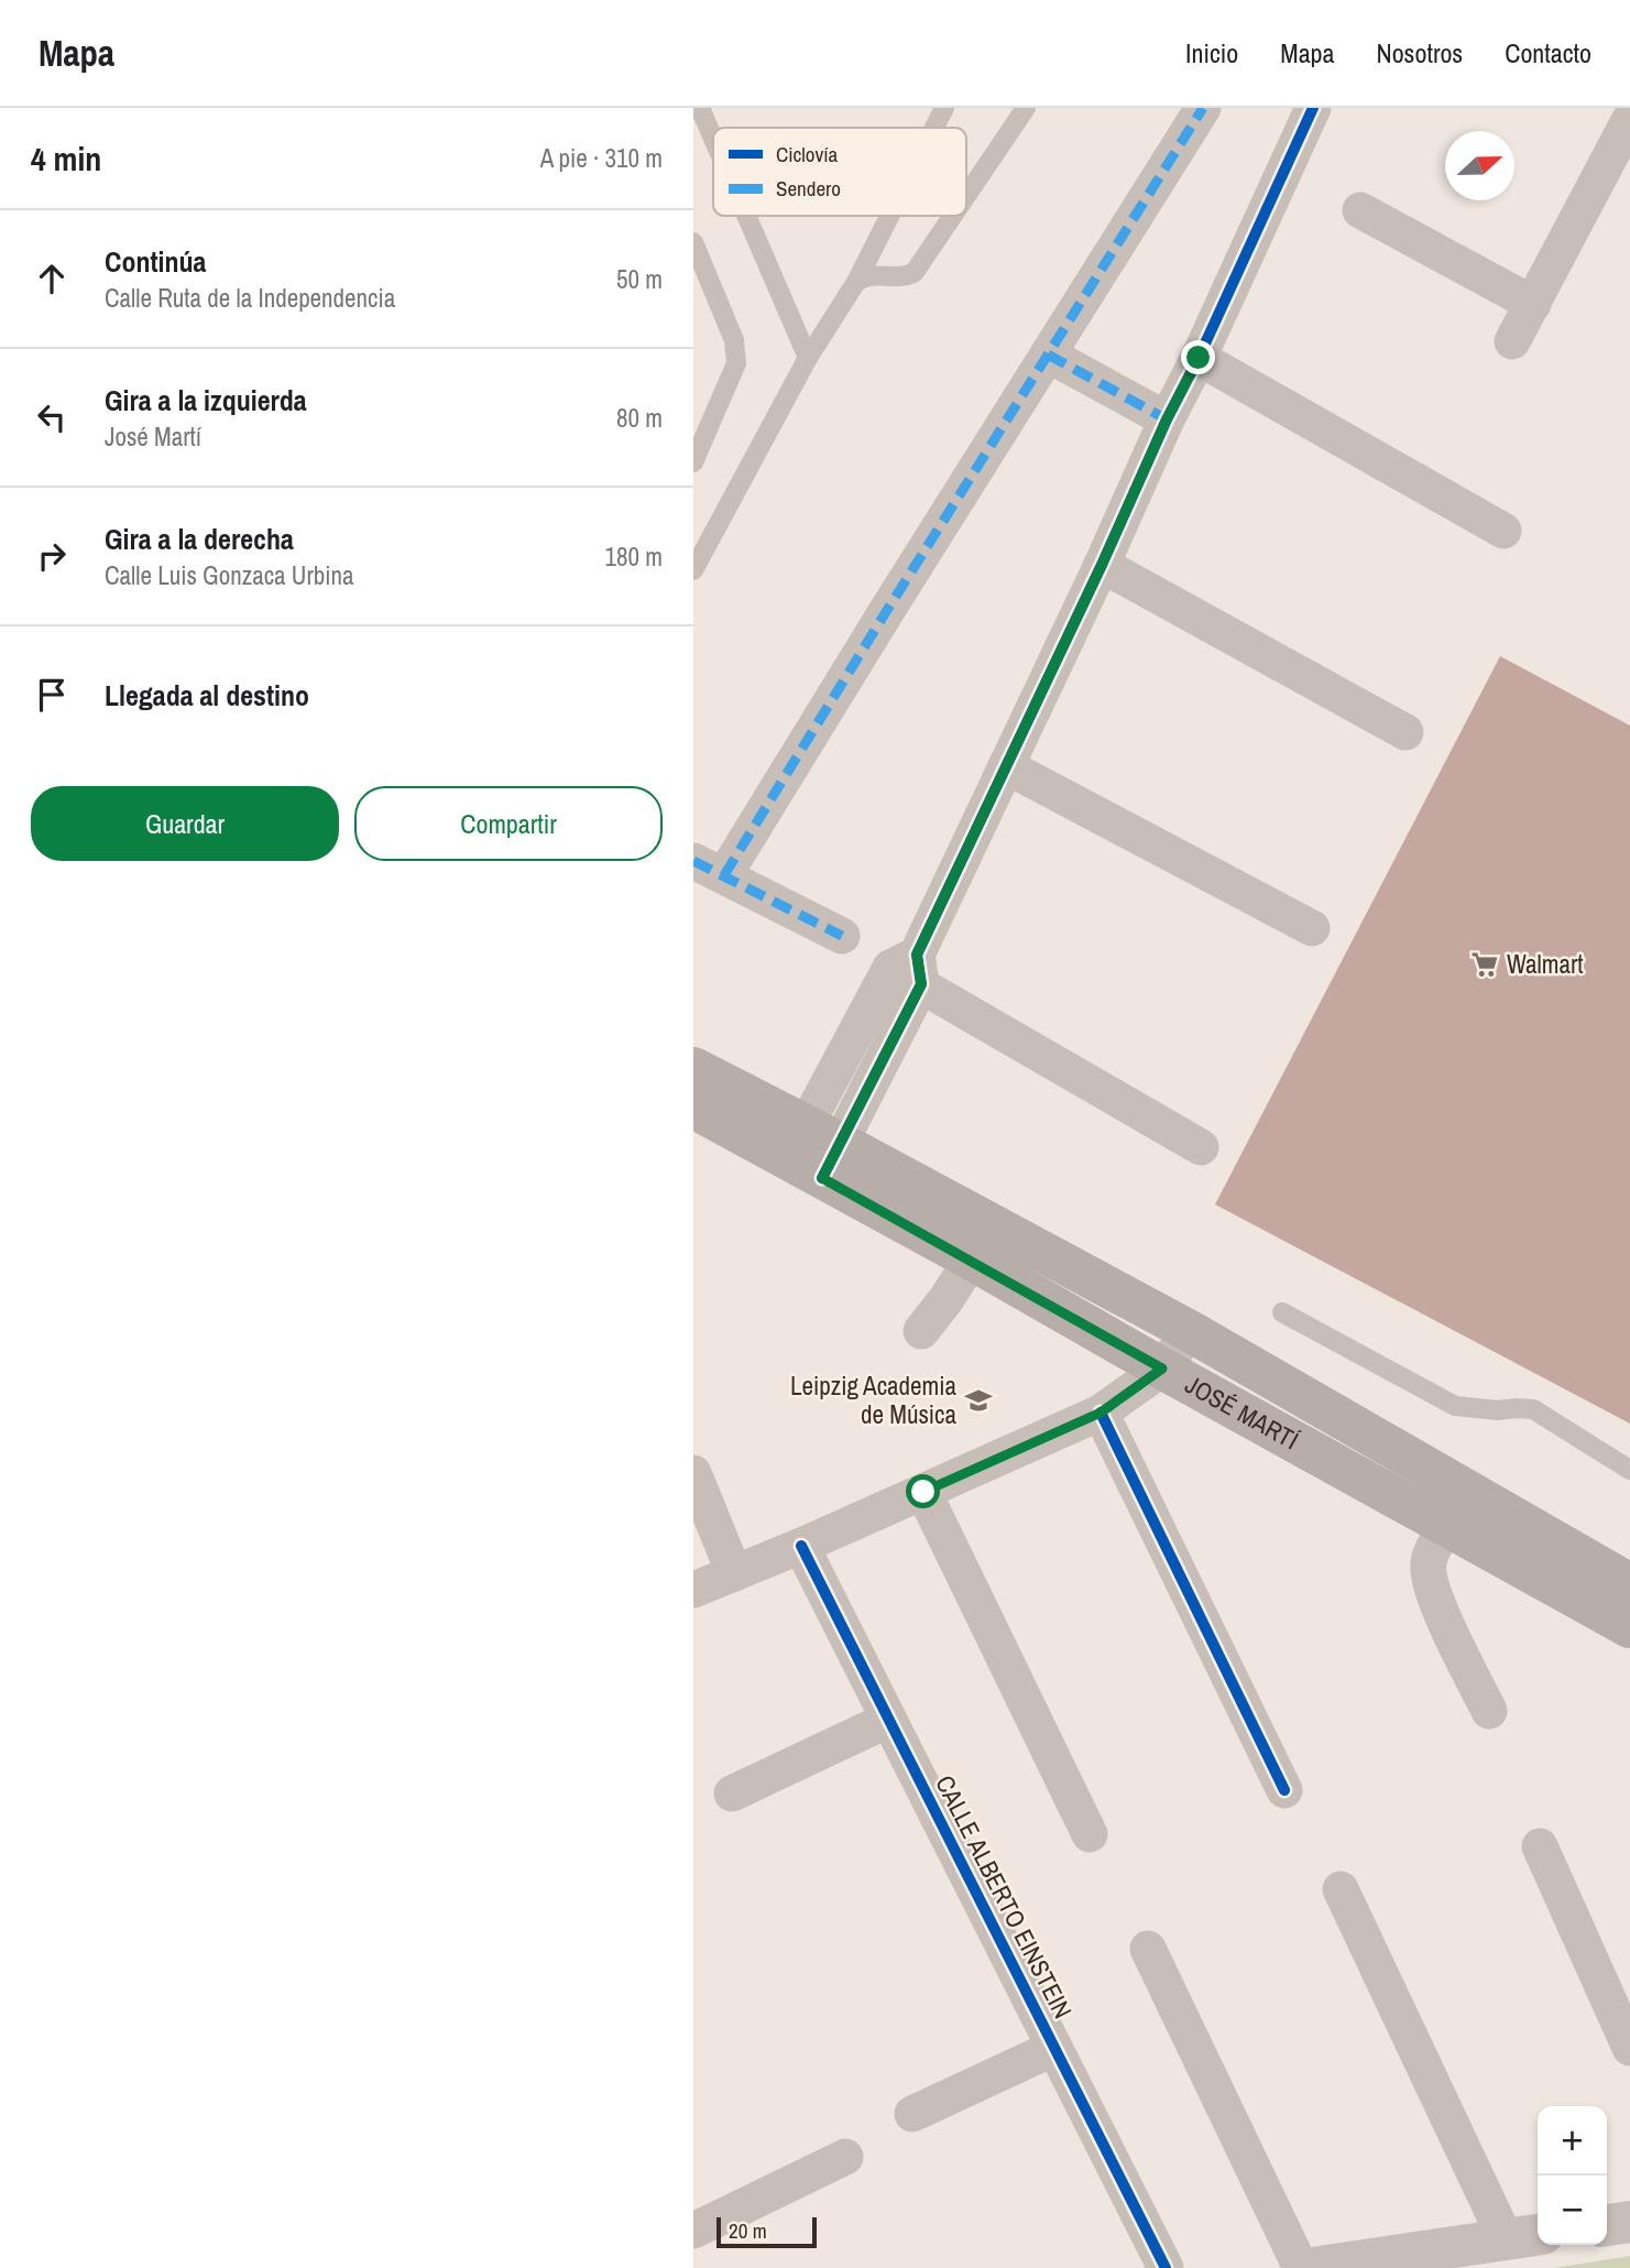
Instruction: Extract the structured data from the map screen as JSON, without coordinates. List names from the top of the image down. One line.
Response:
{"streets":{"main road":["JOSÉ MARTÍ"],"street":["CALLE ALBERTO EINSTEIN"]},"places":{"supermarket":["Walmart"],"school or university":["Leipzig Academia de Música"]},"legend":["Ciclovía","Sendero"],"scale_bar":"20 m","north":"right","page":{"header":"Mapa","nav":["Inicio","Mapa","Nosotros","Contacto"],"heading":["4 min","A pie · 310 m"],"list":[["Continúa","Calle Ruta de la Independencia","50 m"],["Gira a la izquierda","José Martí","80 m"],["Gira a la derecha","Calle Luis Gonzaca Urbina","180 m"],"Llegada al destino"],"buttons":["Guardar","Compartir"],"map_buttons":["+","−"],"scale":"20 m"}}
